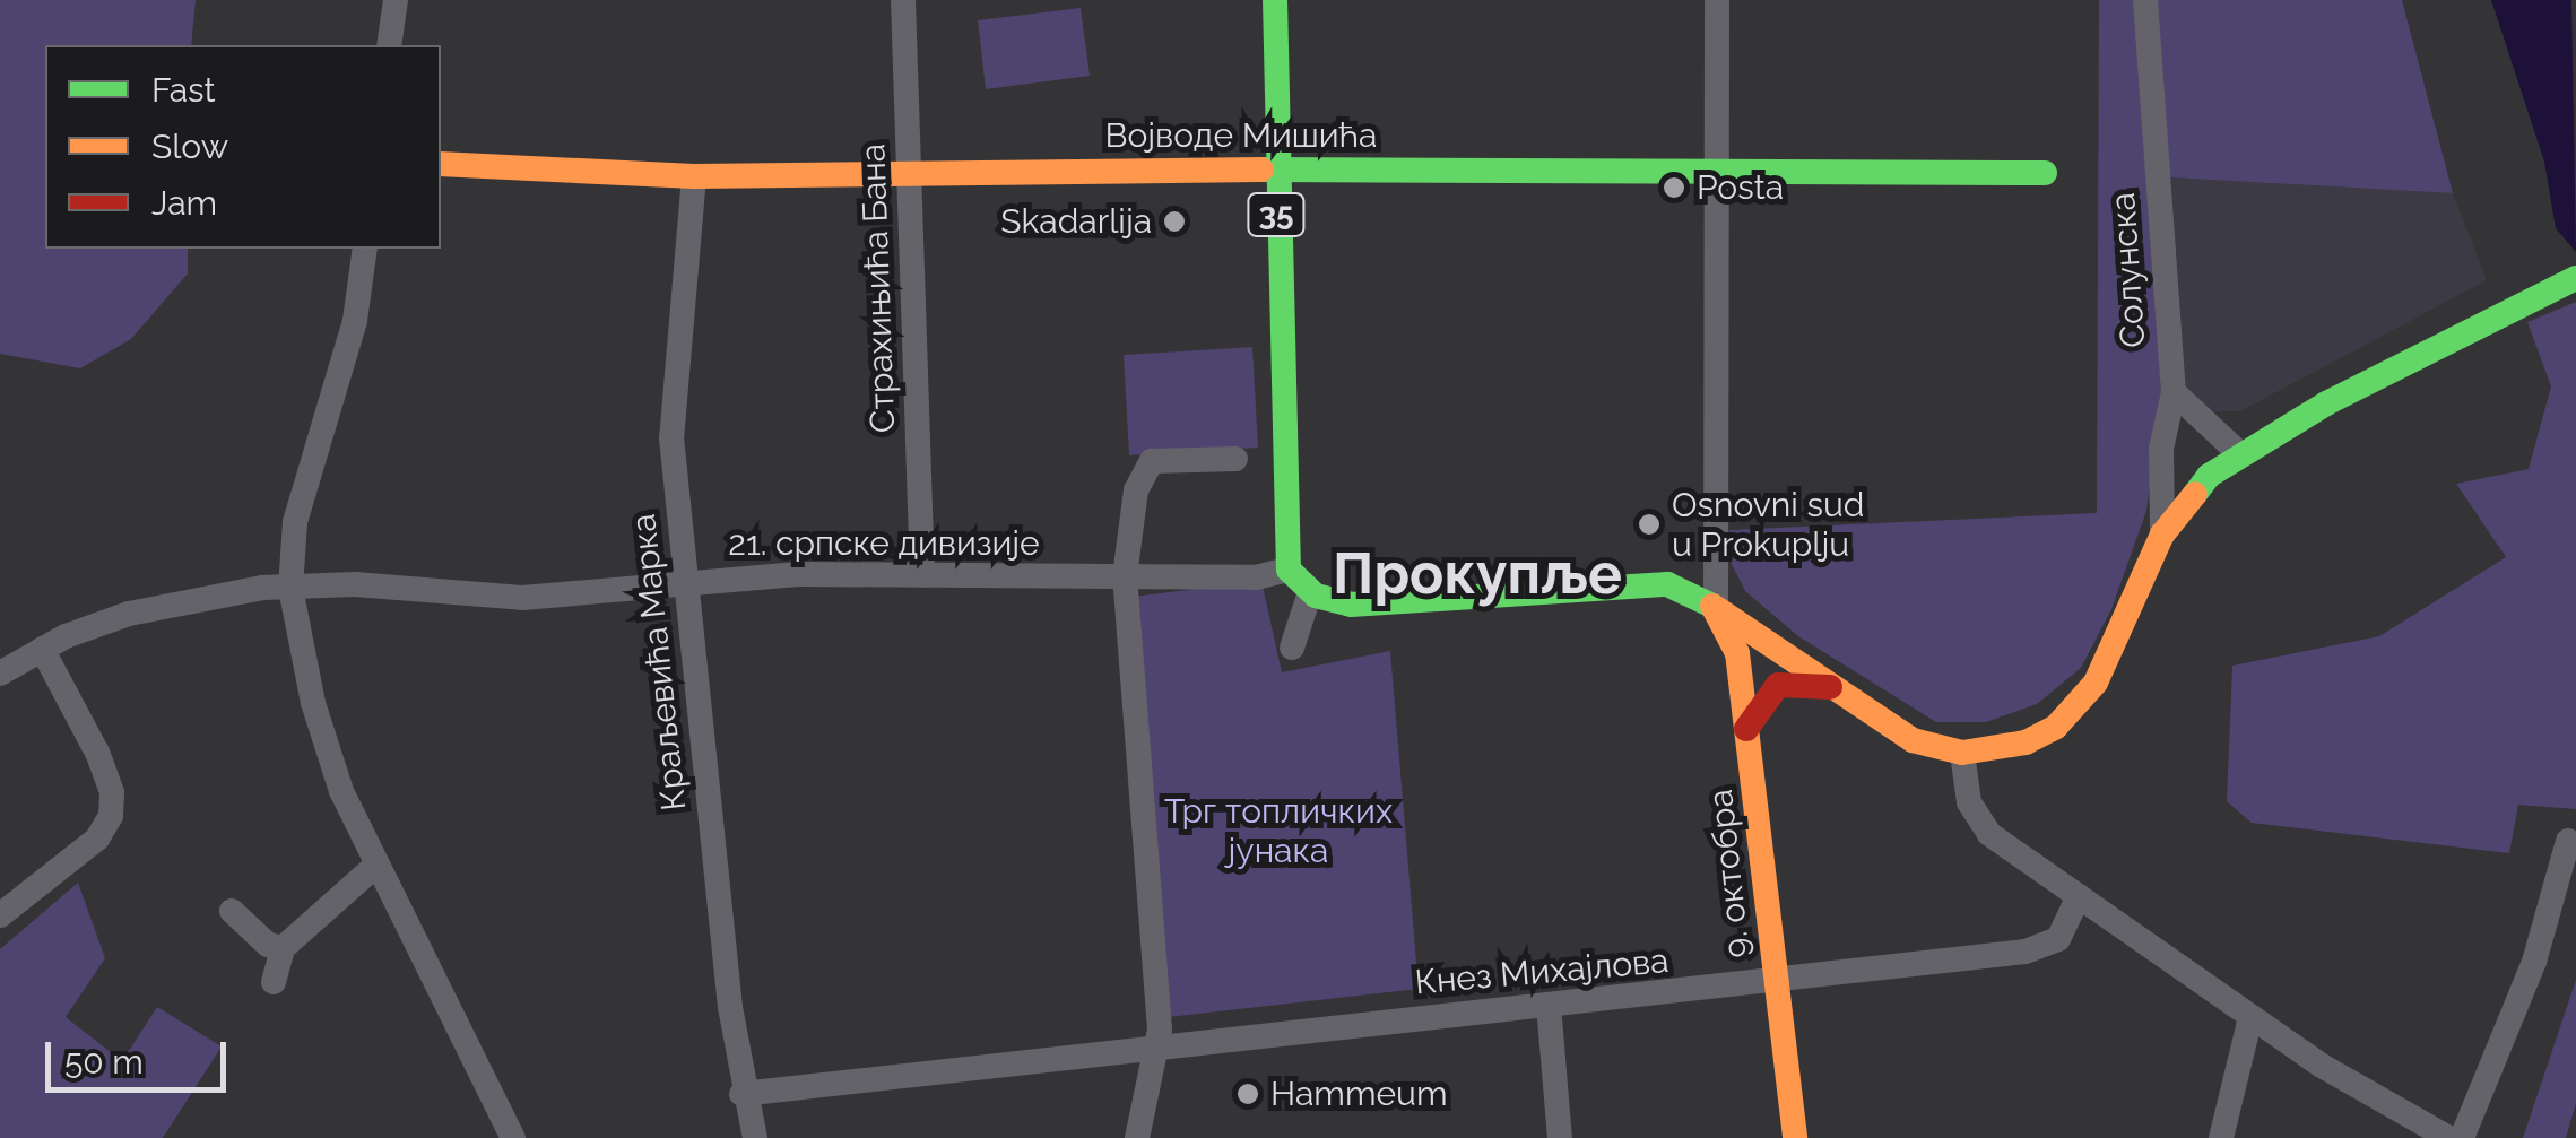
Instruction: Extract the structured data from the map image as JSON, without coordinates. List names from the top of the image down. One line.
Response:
{"streets":{"main road":["Војводе Мишића","35","9. октобра"],"street":["Солунска","Страхињића Бана","21. српске дивизије","Краљевића Марка","Кнез Михајлова"]},"crossings":[["Војводе Мишића","35"],["Војводе Мишића","Страхињића Бана"],["Војводе Мишића","Краљевића Марка"],["35","21. српске дивизије"],["Страхињића Бана","21. српске дивизије"],["21. српске дивизије","Краљевића Марка"],["Краљевића Марка","Кнез Михајлова"],["9. октобра","Кнез Михајлова"]],"districts":["Прокупље"],"parks":["Трг топличких јунака"],"places":["Posta","Skadarlija","Osnovni sud u Prokuplju","Hammeum"],"legend":["Fast","Slow","Jam"],"scale_bar":"50 m"}
